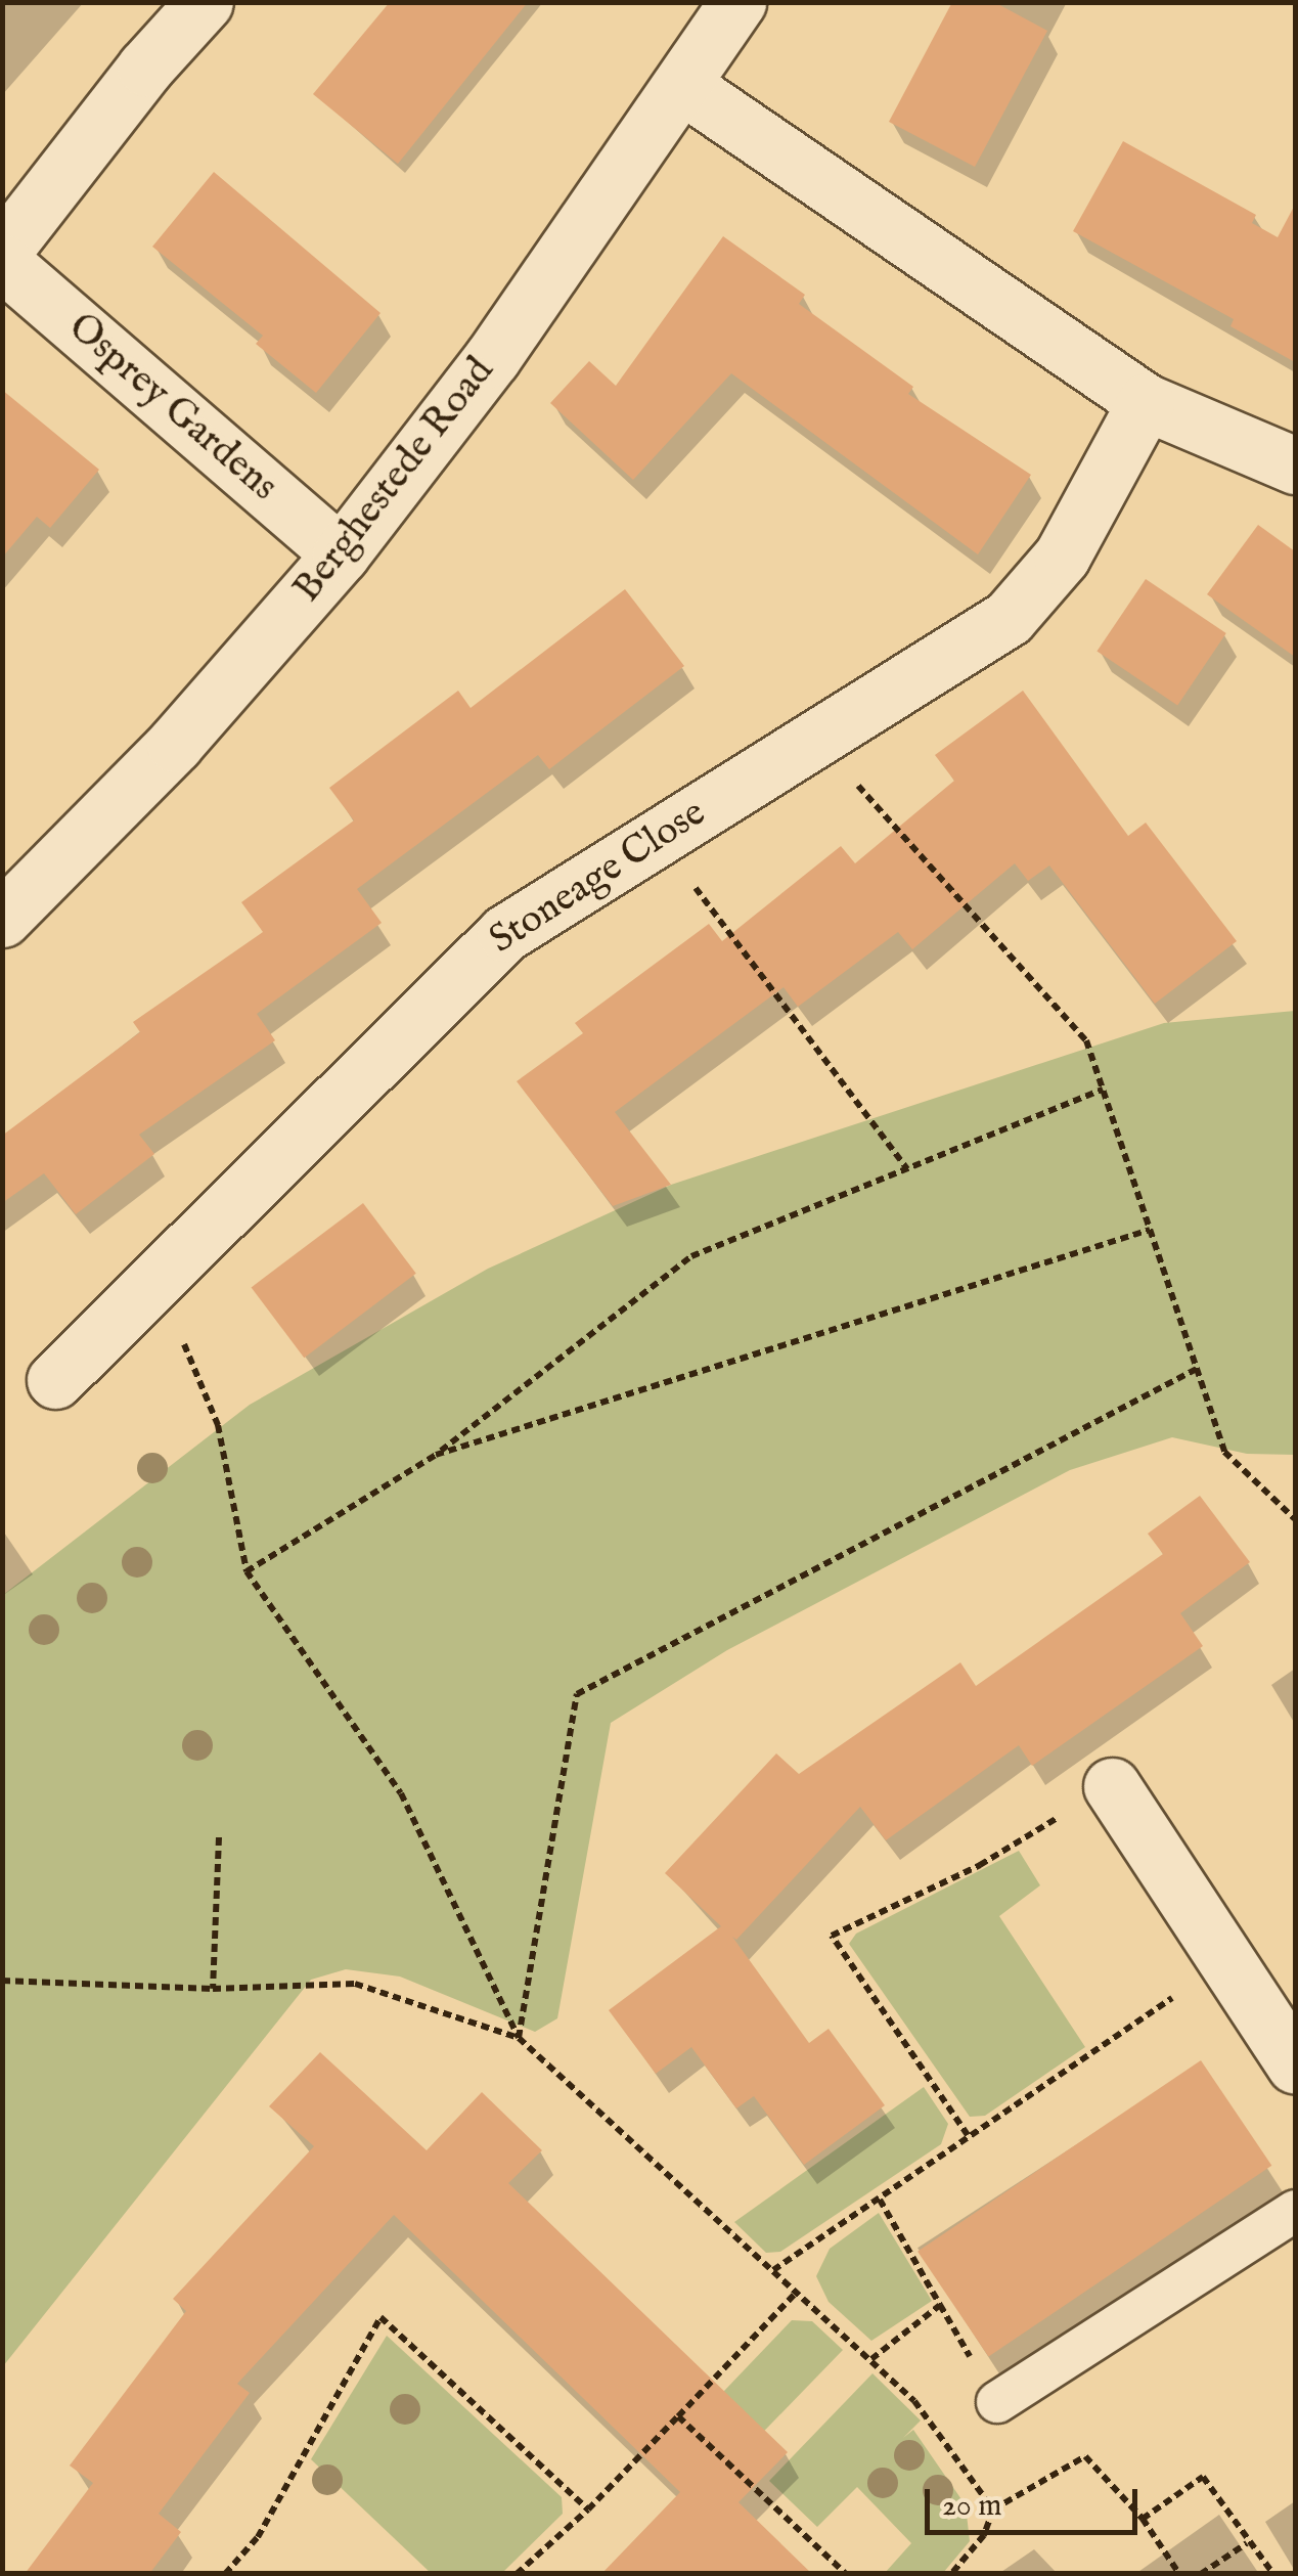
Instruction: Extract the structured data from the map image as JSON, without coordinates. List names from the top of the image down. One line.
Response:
{"streets":{"street":["Osprey Gardens","Berghestede Road","Stoneage Close"]},"crossings":[["Osprey Gardens","Berghestede Road"]],"scale_bar":"20 m"}
